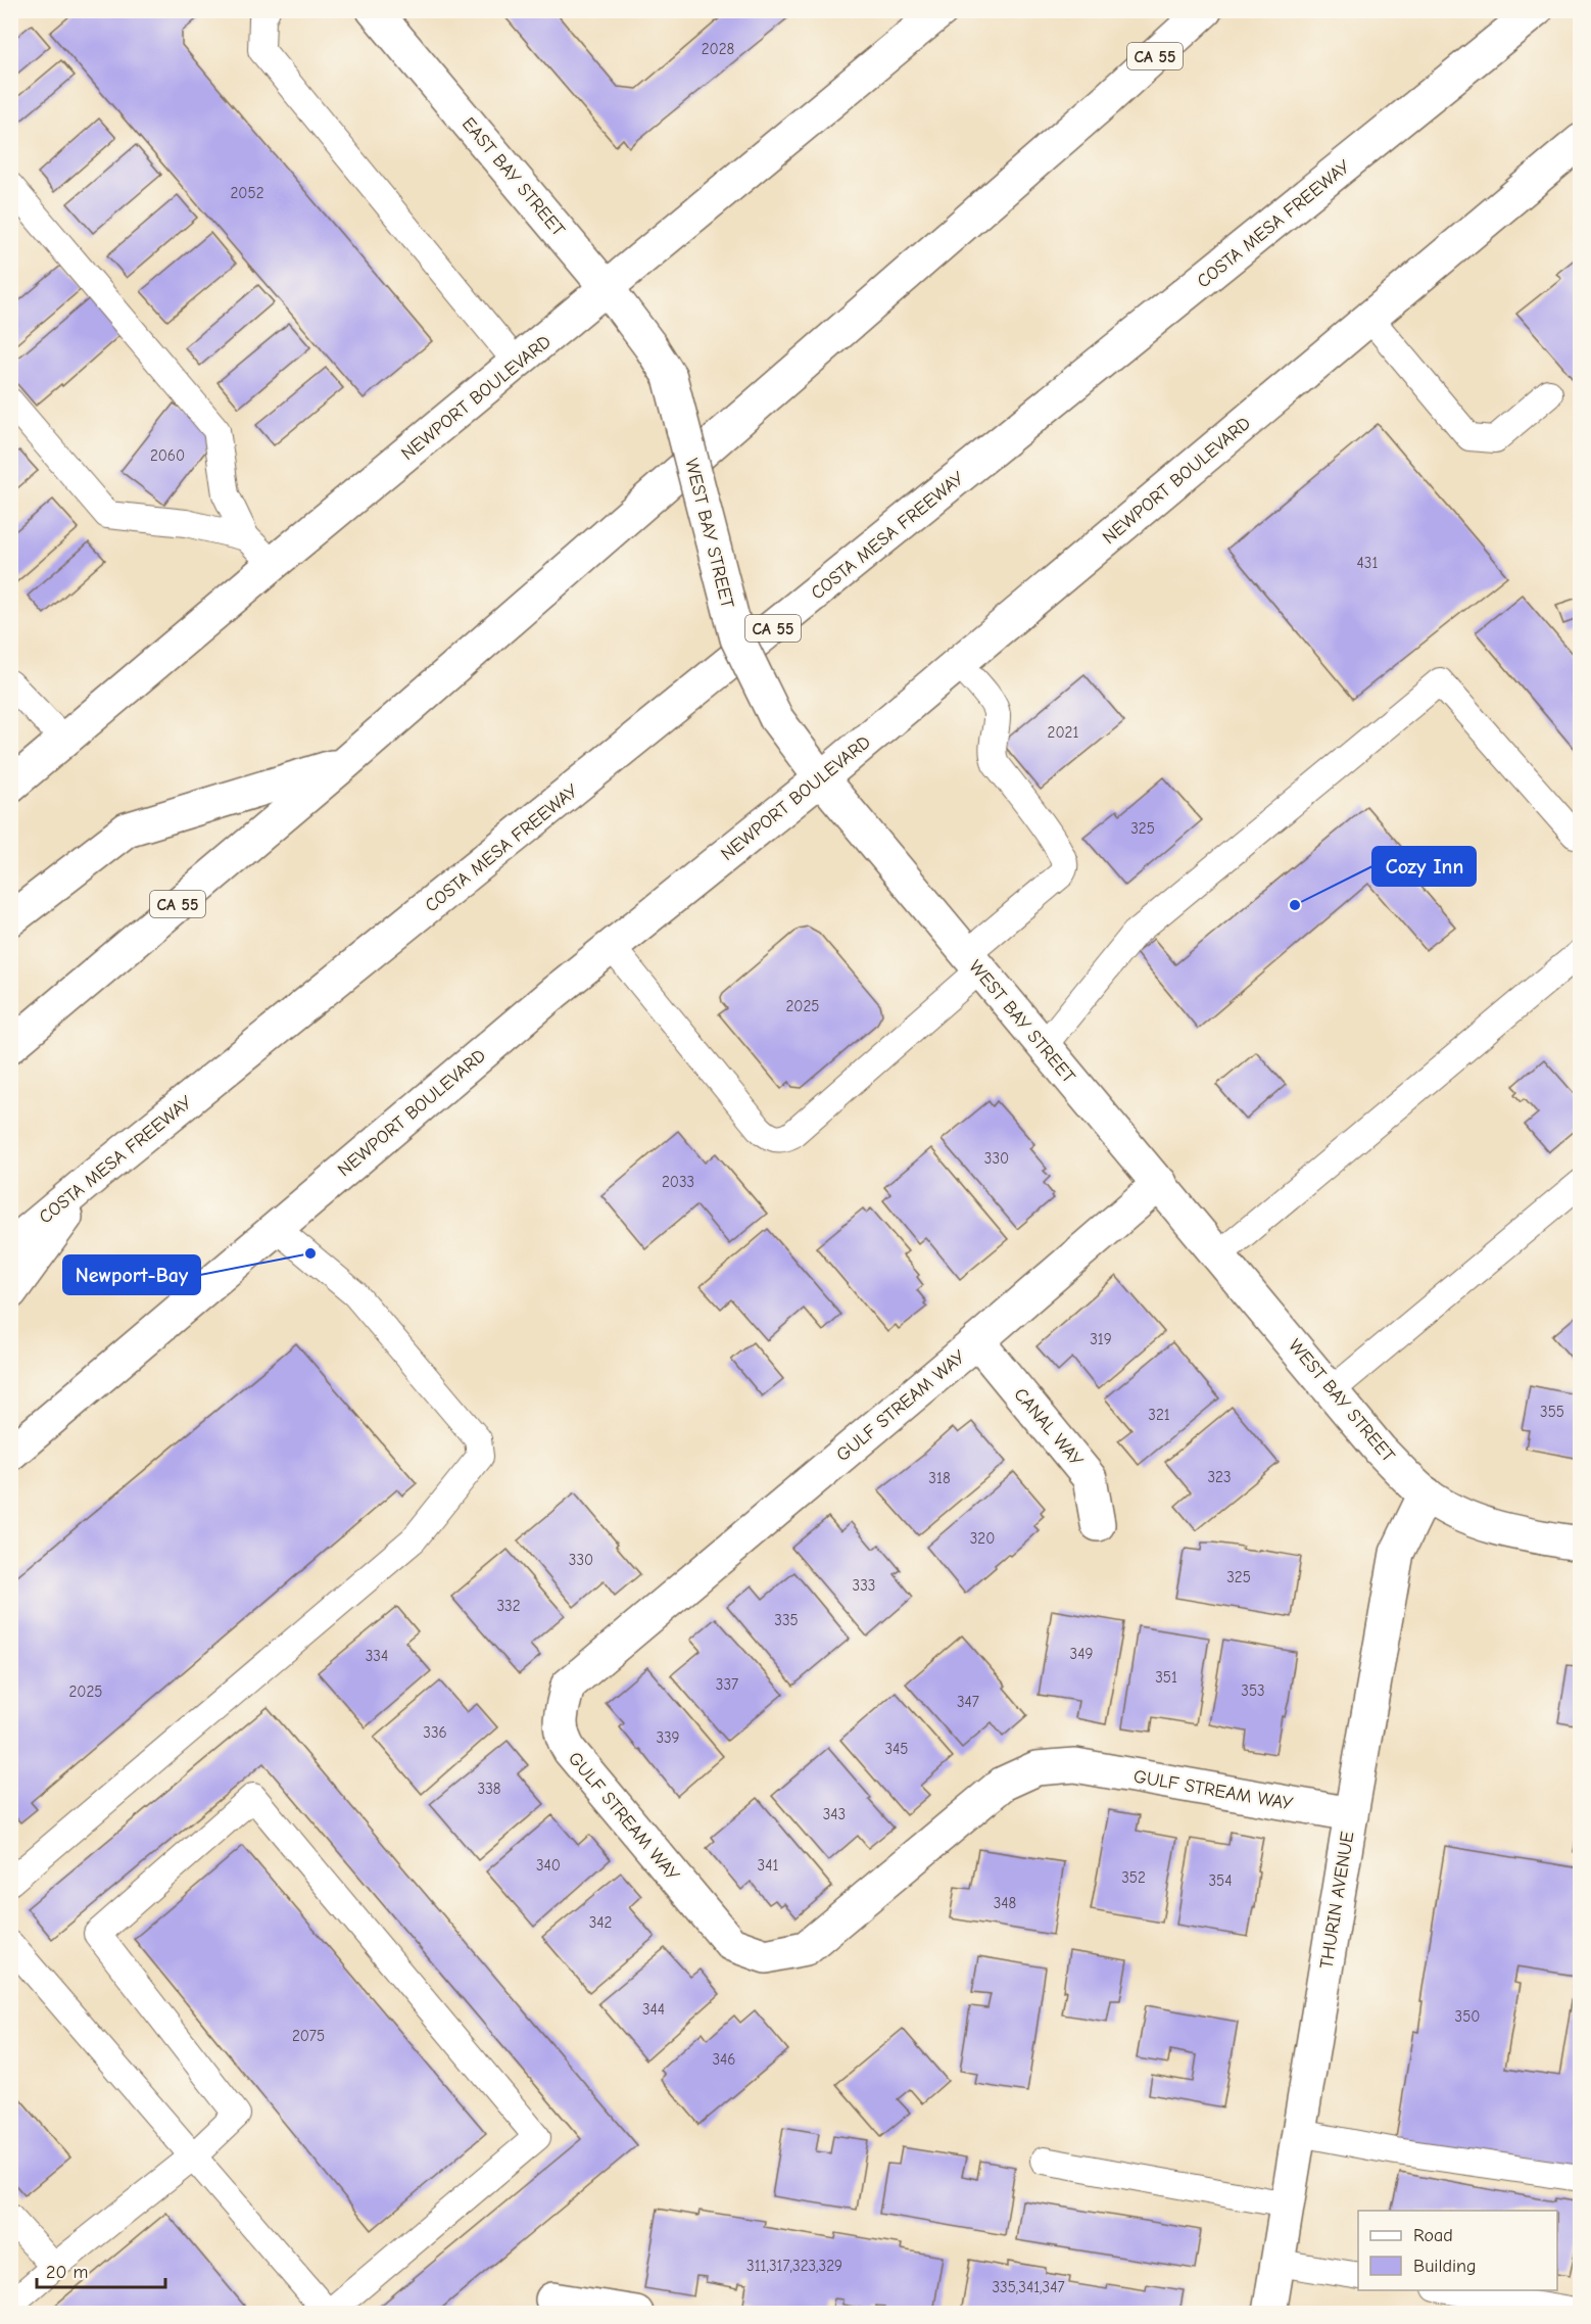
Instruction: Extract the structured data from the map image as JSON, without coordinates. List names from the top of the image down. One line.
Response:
{"streets":{"main road":["CA 55","EAST BAY STREET","COSTA MESA FREEWAY","NEWPORT BOULEVARD","WEST BAY STREET","GULF STREAM WAY","CANAL WAY","THURIN AVENUE"]},"crossings":[["EAST BAY STREET","NEWPORT BOULEVARD"],["EAST BAY STREET","WEST BAY STREET"],["NEWPORT BOULEVARD","WEST BAY STREET"],["WEST BAY STREET","GULF STREAM WAY"],["WEST BAY STREET","THURIN AVENUE"],["GULF STREAM WAY","CANAL WAY"],["GULF STREAM WAY","THURIN AVENUE"]],"places":["Cozy Inn","Newport-Bay"],"house_numbers":["2028","2052","2060","431","2021","325","2025","330","2033","319","355","321","323","318","320","330","325","333","332","335","349","334","351","337","353","2025","347","336","339","345","338","343","340","341","352","354","348","342","344","350","2075","346","311,317,323,329","335,341,347"],"legend":["Road","Building"],"scale_bar":"20 m"}
